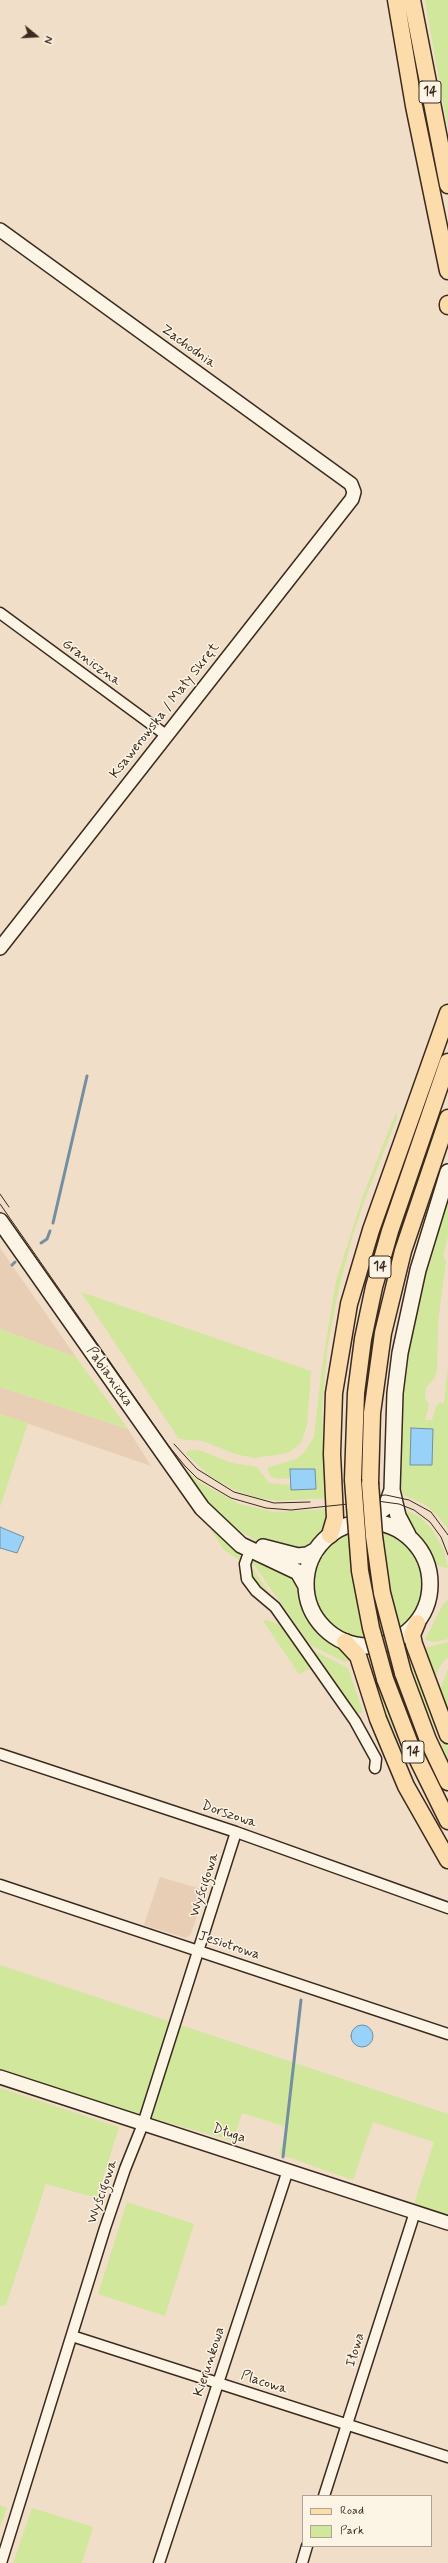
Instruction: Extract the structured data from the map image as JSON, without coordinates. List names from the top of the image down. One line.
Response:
{"streets":{"main road":["14","Pabianicka"],"street":["Zachodnia","Graniczna","Ksawerowska / Mały Skręt","Dorszowa","Wyścigowa","Jesiotrowa","Długa","Iłowa","Kierunkowa","Placowa"]},"crossings":[["Zachodnia","Ksawerowska / Mały Skręt"],["Graniczna","Ksawerowska / Mały Skręt"],["Dorszowa","Wyścigowa"],["Wyścigowa","Jesiotrowa"],["Wyścigowa","Długa"],["Wyścigowa","Placowa"],["Długa","Iłowa"],["Długa","Kierunkowa"],["Iłowa","Placowa"],["Kierunkowa","Placowa"]],"legend":["Road","Park"],"north":"right"}
